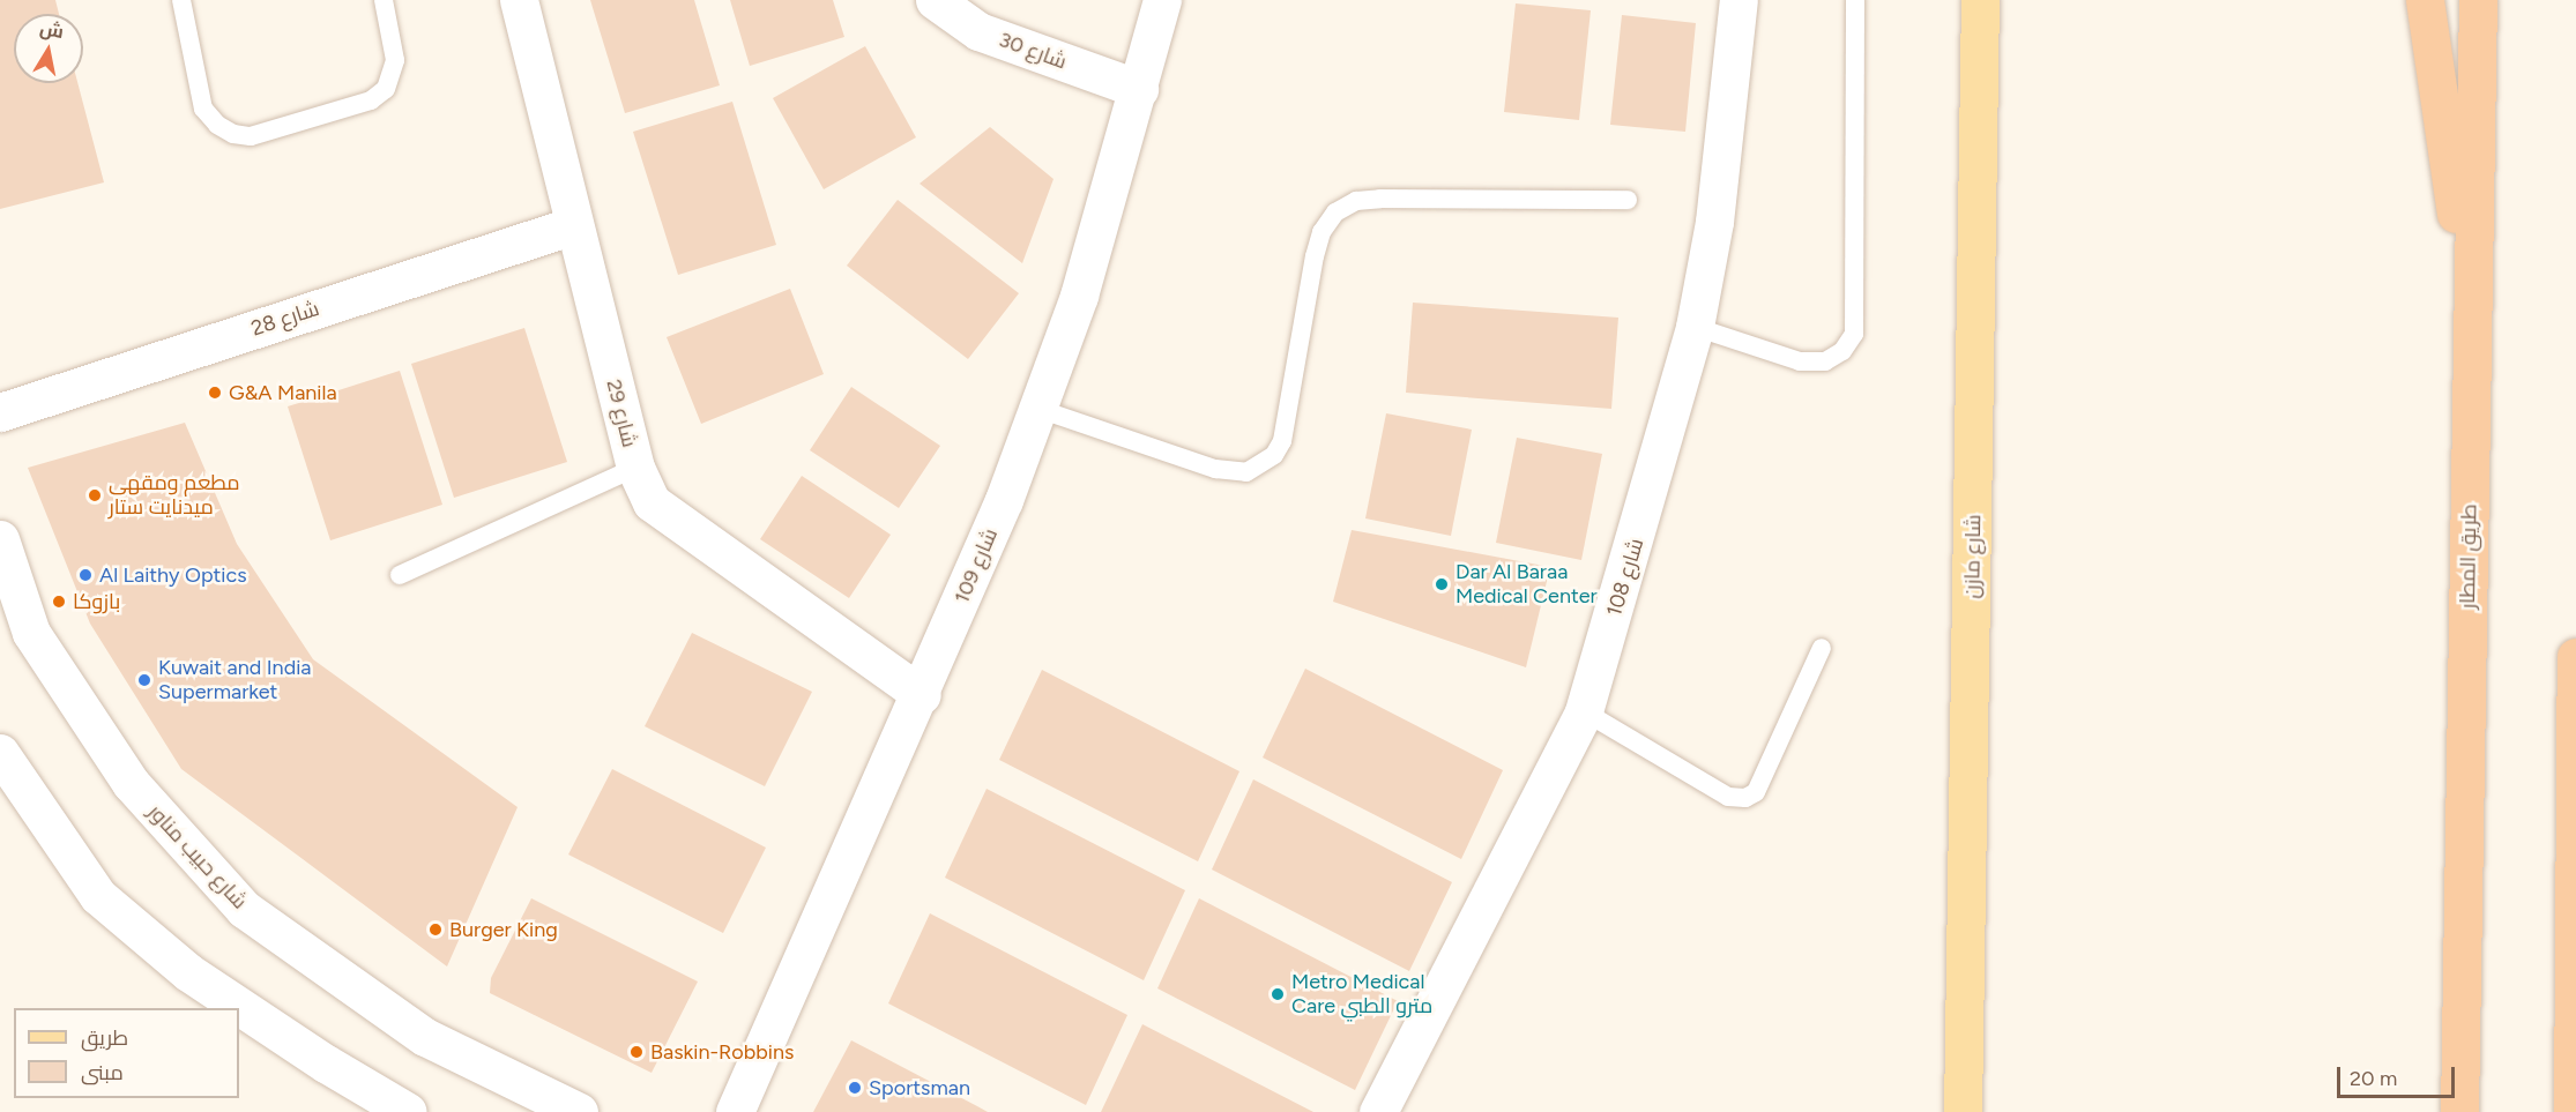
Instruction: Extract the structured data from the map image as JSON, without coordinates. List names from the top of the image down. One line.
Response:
{"streets":{"highway":["طريق المطار"],"main road":["شارع مازن"],"street":["شارع 30","شارع 28","شارع 29","شارع 109","شارع 108","شارع حبيب مناور"]},"crossings":[["شارع 30","شارع 109"],["شارع 28","شارع 29"],["شارع 29","شارع 109"]],"places":["G&A Manila","مطعم ومقهى ميدنايت ستار","Al Laithy Optics","Dar Al Baraa Medical Center","بازوكا","Kuwait and India Supermarket","Burger King","Metro Medical Care مترو الطبي","Baskin-Robbins","Sportsman"],"legend":["طريق","مبنى"],"scale_bar":"20 m","north":"top"}
